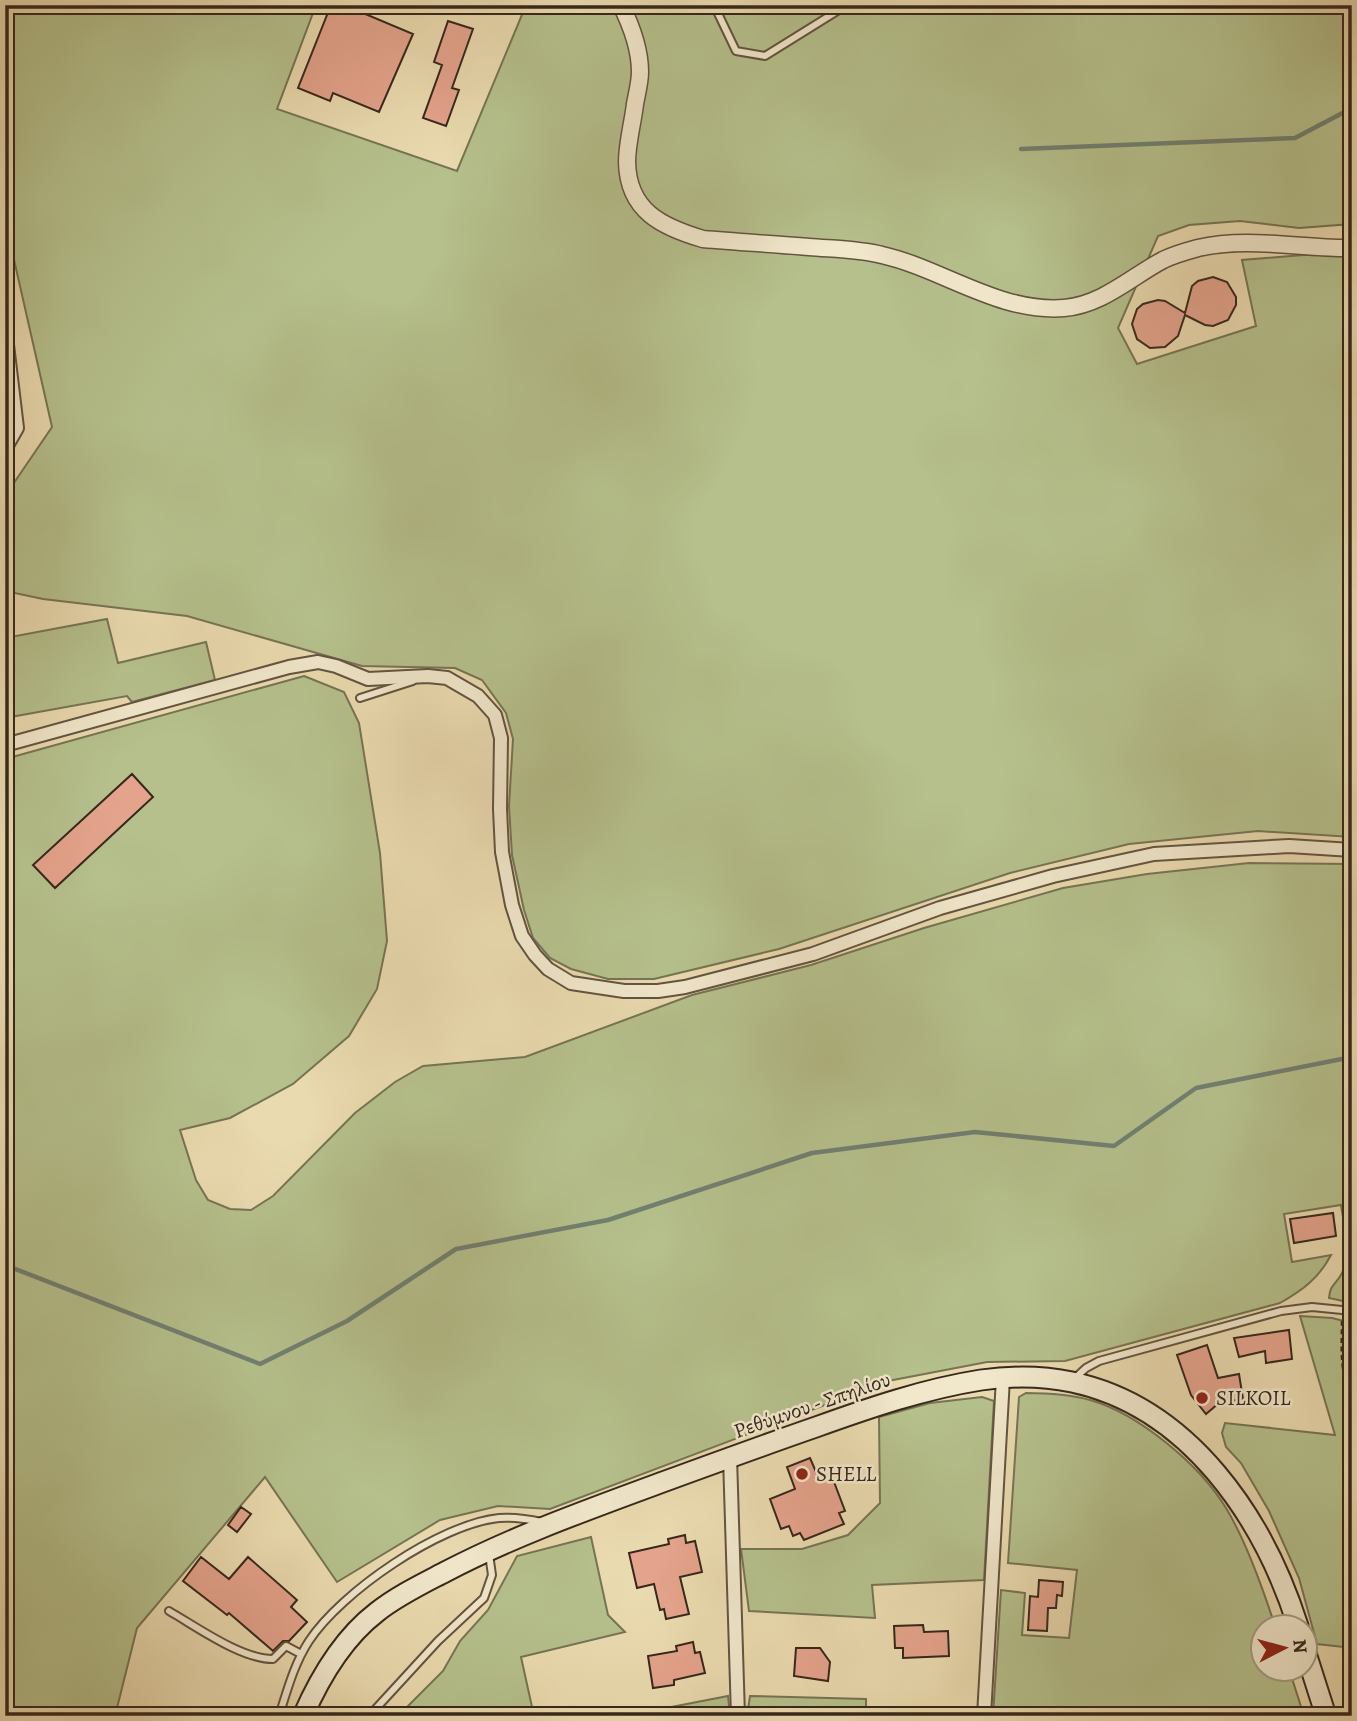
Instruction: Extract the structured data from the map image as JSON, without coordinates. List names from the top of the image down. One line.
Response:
{"streets":{"main road":["Ρεθύμνου - Σπηλίου"]},"places":["SILKOIL","SHELL"],"north":"right"}
